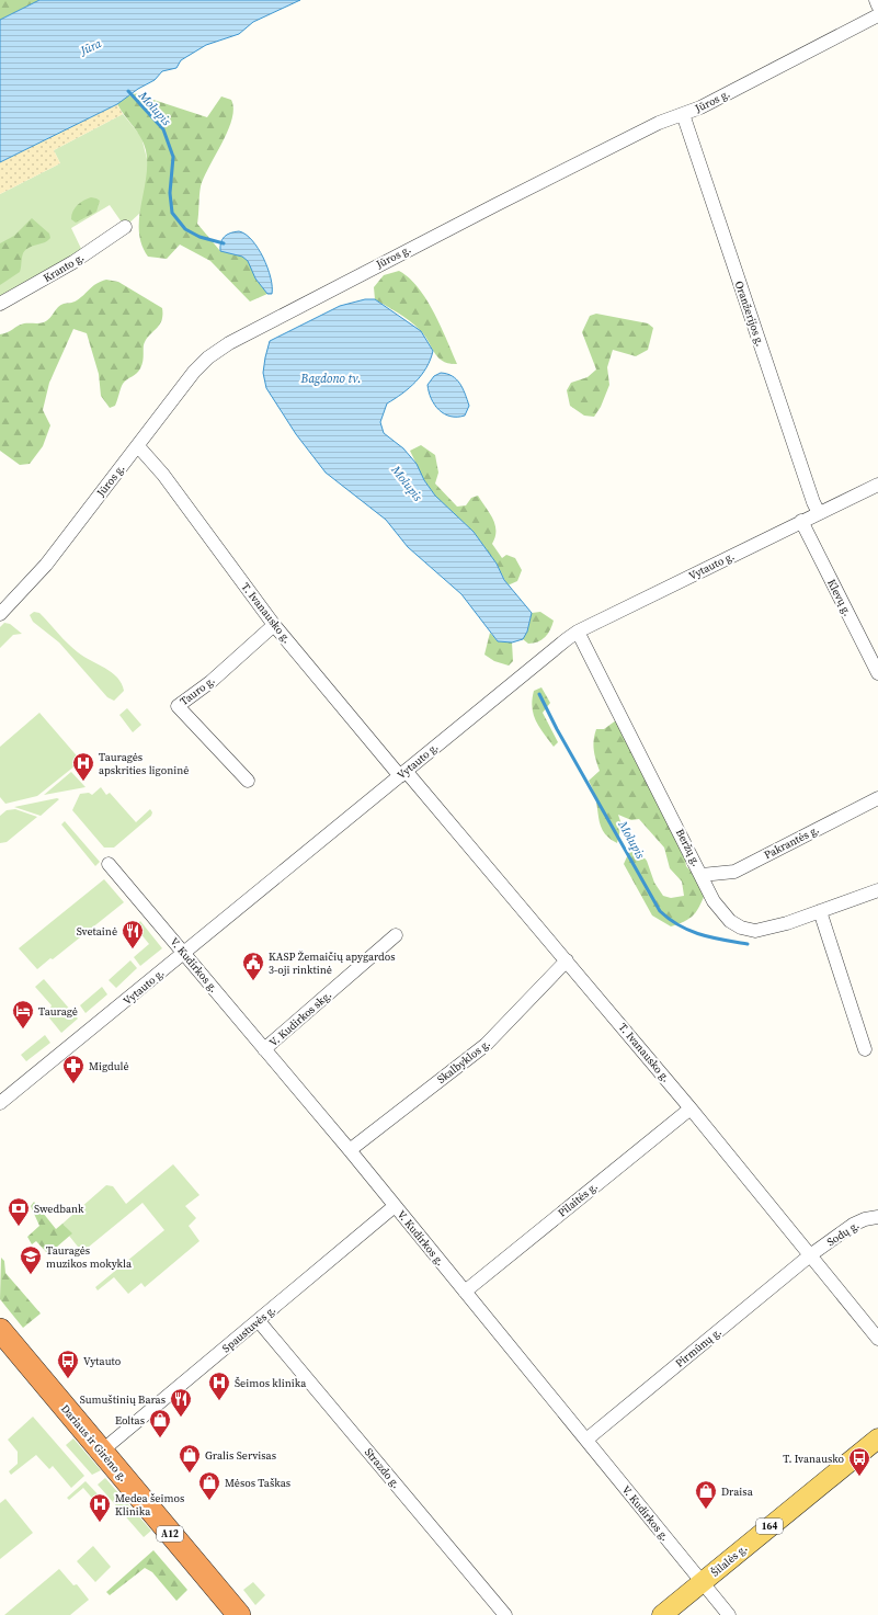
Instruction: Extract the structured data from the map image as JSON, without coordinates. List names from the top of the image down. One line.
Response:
{"streets":{"highway":["Dariaus ir Girėno g.","A12"],"main road":["164","Šilalės g."],"street":["Jūros g.","Kranto g.","Oranžerijos g.","Vytauto g.","Klevų g.","T. Ivanausko g.","Tauro g.","Pakrantės g.","Beržų g.","V. Kudirkos g.","V. Kudirkos skg.","Skalbyklos g.","Pilaitės g.","Sodų g.","Spaustuvės g.","Pirmūnų g.","Strazdo g."]},"crossings":[["Jūros g.","Oranžerijos g."],["Jūros g.","T. Ivanausko g."],["Oranžerijos g.","Vytauto g."],["Vytauto g.","Klevų g."],["Vytauto g.","T. Ivanausko g."],["Vytauto g.","Beržų g."],["Vytauto g.","V. Kudirkos g."],["T. Ivanausko g.","Tauro g."],["T. Ivanausko g.","Skalbyklos g."],["T. Ivanausko g.","Pilaitės g."],["T. Ivanausko g.","Sodų g."],["T. Ivanausko g.","Pirmūnų g."],["Pakrantės g.","Beržų g."],["V. Kudirkos g.","V. Kudirkos skg."],["V. Kudirkos g.","Skalbyklos g."],["V. Kudirkos g.","Pilaitės g."],["V. Kudirkos g.","Spaustuvės g."],["V. Kudirkos g.","Pirmūnų g."],["V. Kudirkos g.","Šilalės g."],["Sodų g.","Pirmūnų g."],["Spaustuvės g.","Dariaus ir Girėno g."],["Spaustuvės g.","Strazdo g."]],"water":["Jūra","Molupis","Bagdono tv."],"places":{"hospital":["Tauragės apskrities ligoninė","Šeimos klinika","Medea šeimos Klinika"],"restaurant":["Svetainė","Sumuštinių Baras"],"public building":["KASP Žemaičių apygardos 3-oji rinktinė"],"hotel":["Tauragė"],"pharmacy":["Migdulė"],"bank":["Swedbank"],"school or university":["Tauragės muzikos mokykla"],"bus stop":["Vytauto","T. Ivanausko"],"shop":["Eoltas","Gralis Servisas","Mėsos Taškas","Draisa"]}}
